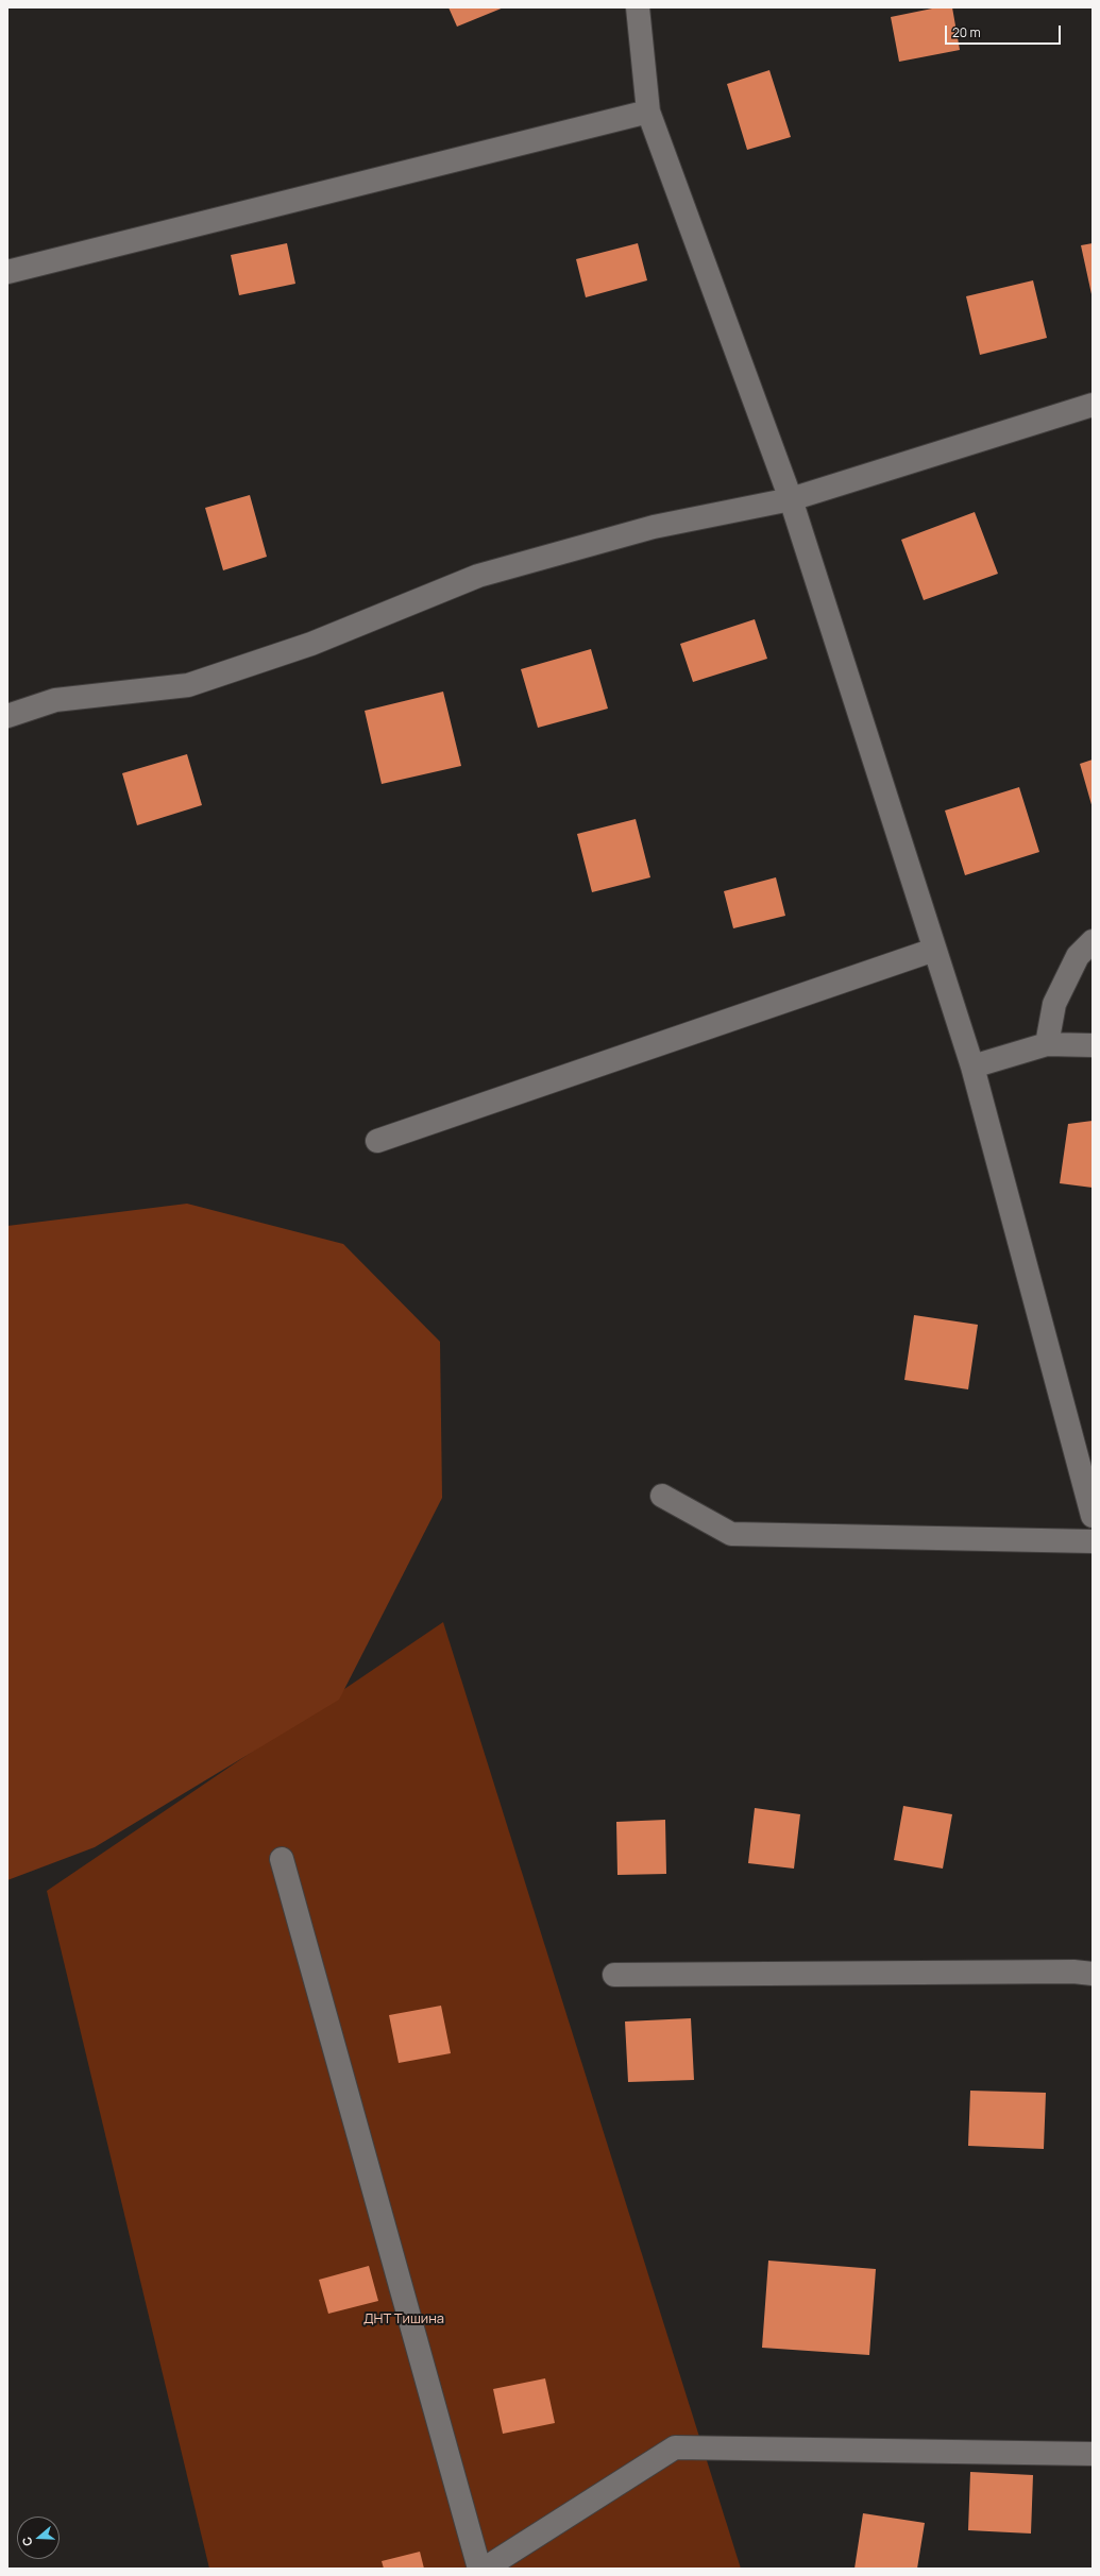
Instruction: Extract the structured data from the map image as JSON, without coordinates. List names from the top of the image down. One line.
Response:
{"parks":["ДНТ Тишина"],"scale_bar":"20 m","north":"left"}
